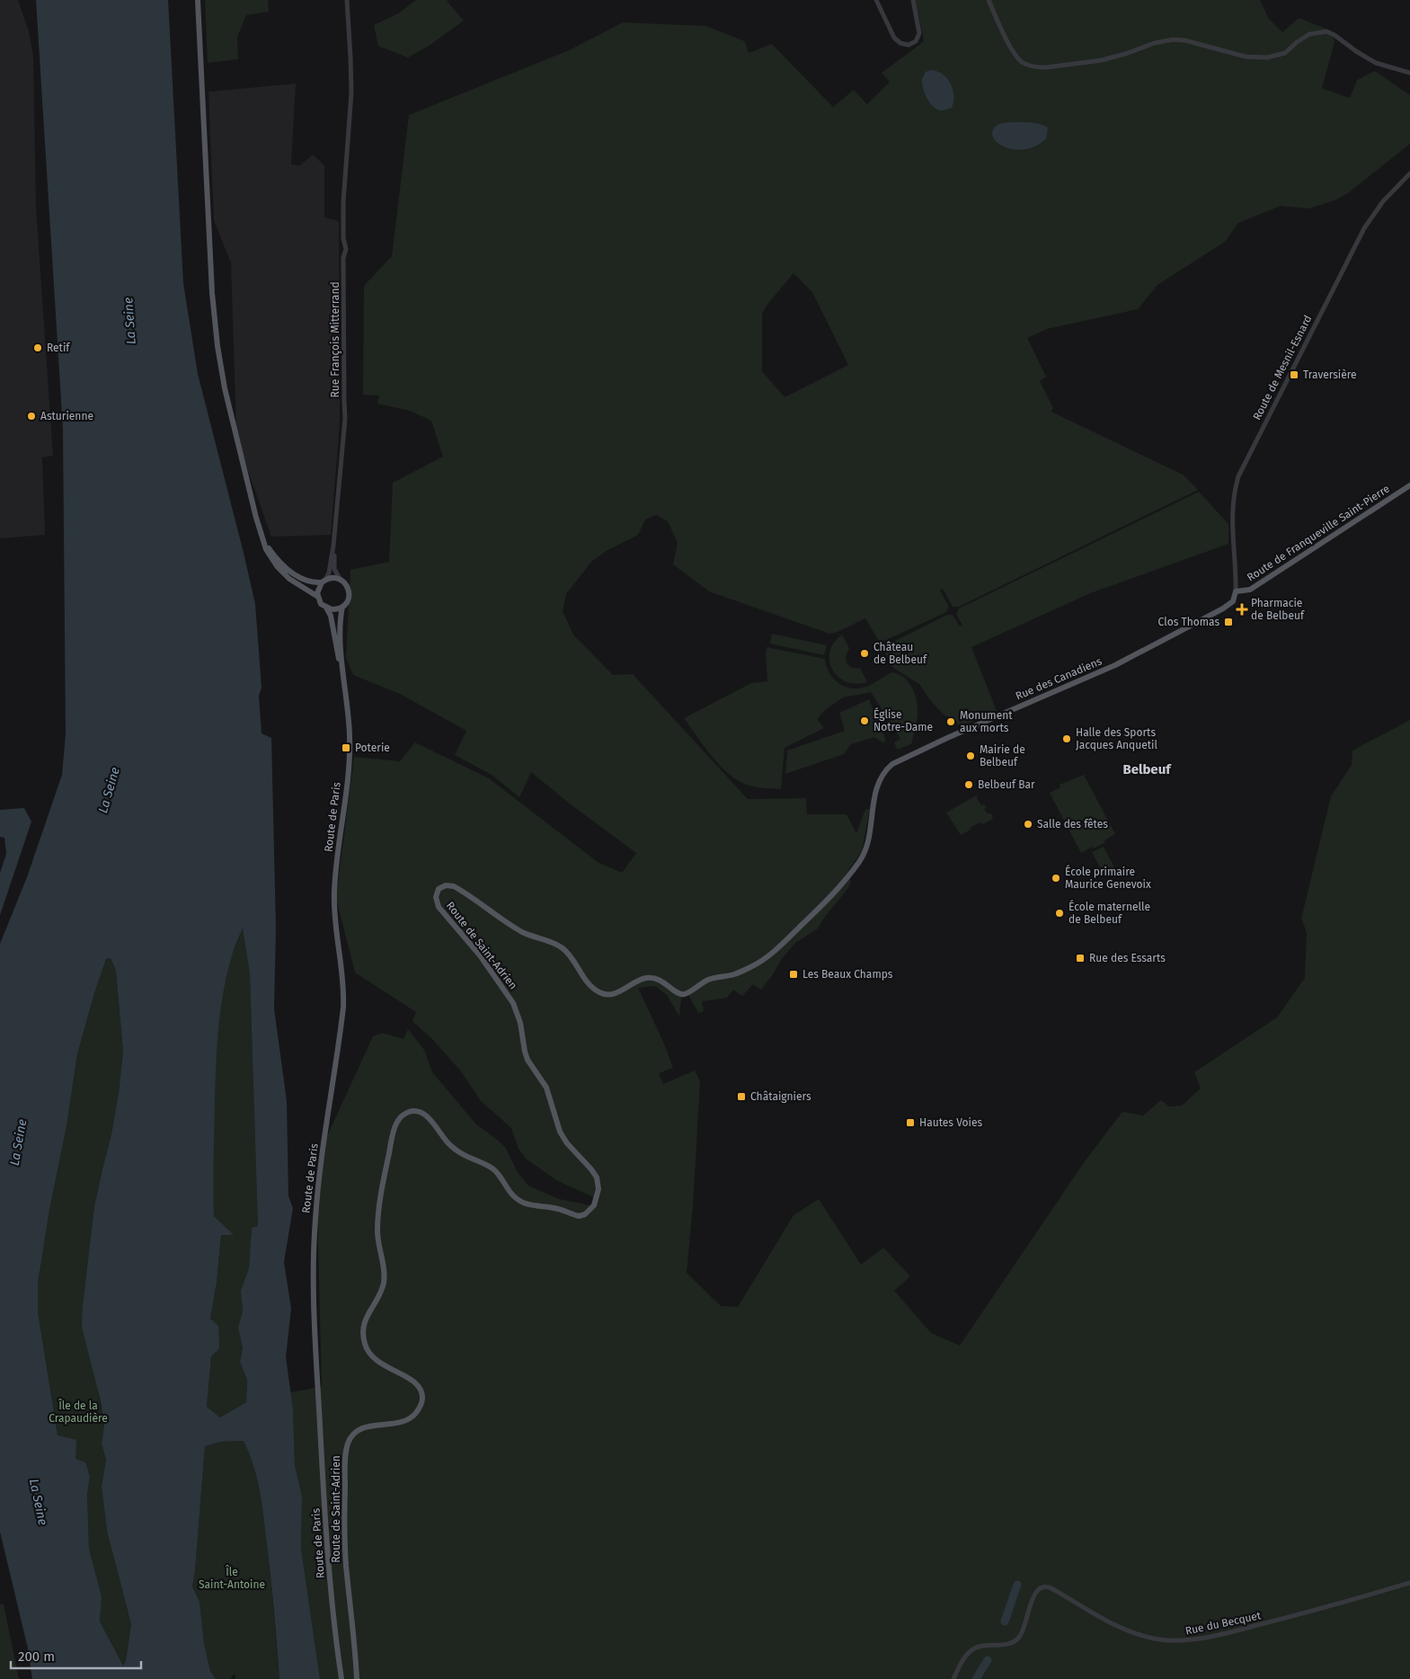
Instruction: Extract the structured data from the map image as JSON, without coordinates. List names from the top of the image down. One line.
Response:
{"streets":{"main road":["Route de Franqueville Saint-Pierre","Rue des Canadiens","Route de Paris","Route de Saint-Adrien"],"street":["Rue François Mitterrand","Route de Mesnil-Esnard","Rue du Becquet"]},"crossings":[["Route de Mesnil-Esnard","Route de Franqueville Saint-Pierre"],["Route de Mesnil-Esnard","Rue des Canadiens"],["Route de Franqueville Saint-Pierre","Rue des Canadiens"],["Rue des Canadiens","Route de Saint-Adrien"]],"districts":["Belbeuf"],"water":["La Seine"],"parks":["Île de la Crapaudière","Île Saint-Antoine"],"places":{"other":["Retif","Asturienne","Château de Belbeuf","Église Notre-Dame","Monument aux morts","Halle des Sports Jacques Anquetil","Mairie de Belbeuf","Belbeuf Bar","Salle des fêtes","École primaire Maurice Genevoix","École maternelle de Belbeuf"],"transit":["Traversière","Clos Thomas","Poterie","Rue des Essarts","Les Beaux Champs","Châtaigniers","Hautes Voies"],"health":["Pharmacie de Belbeuf"]},"scale_bar":"200 m"}
